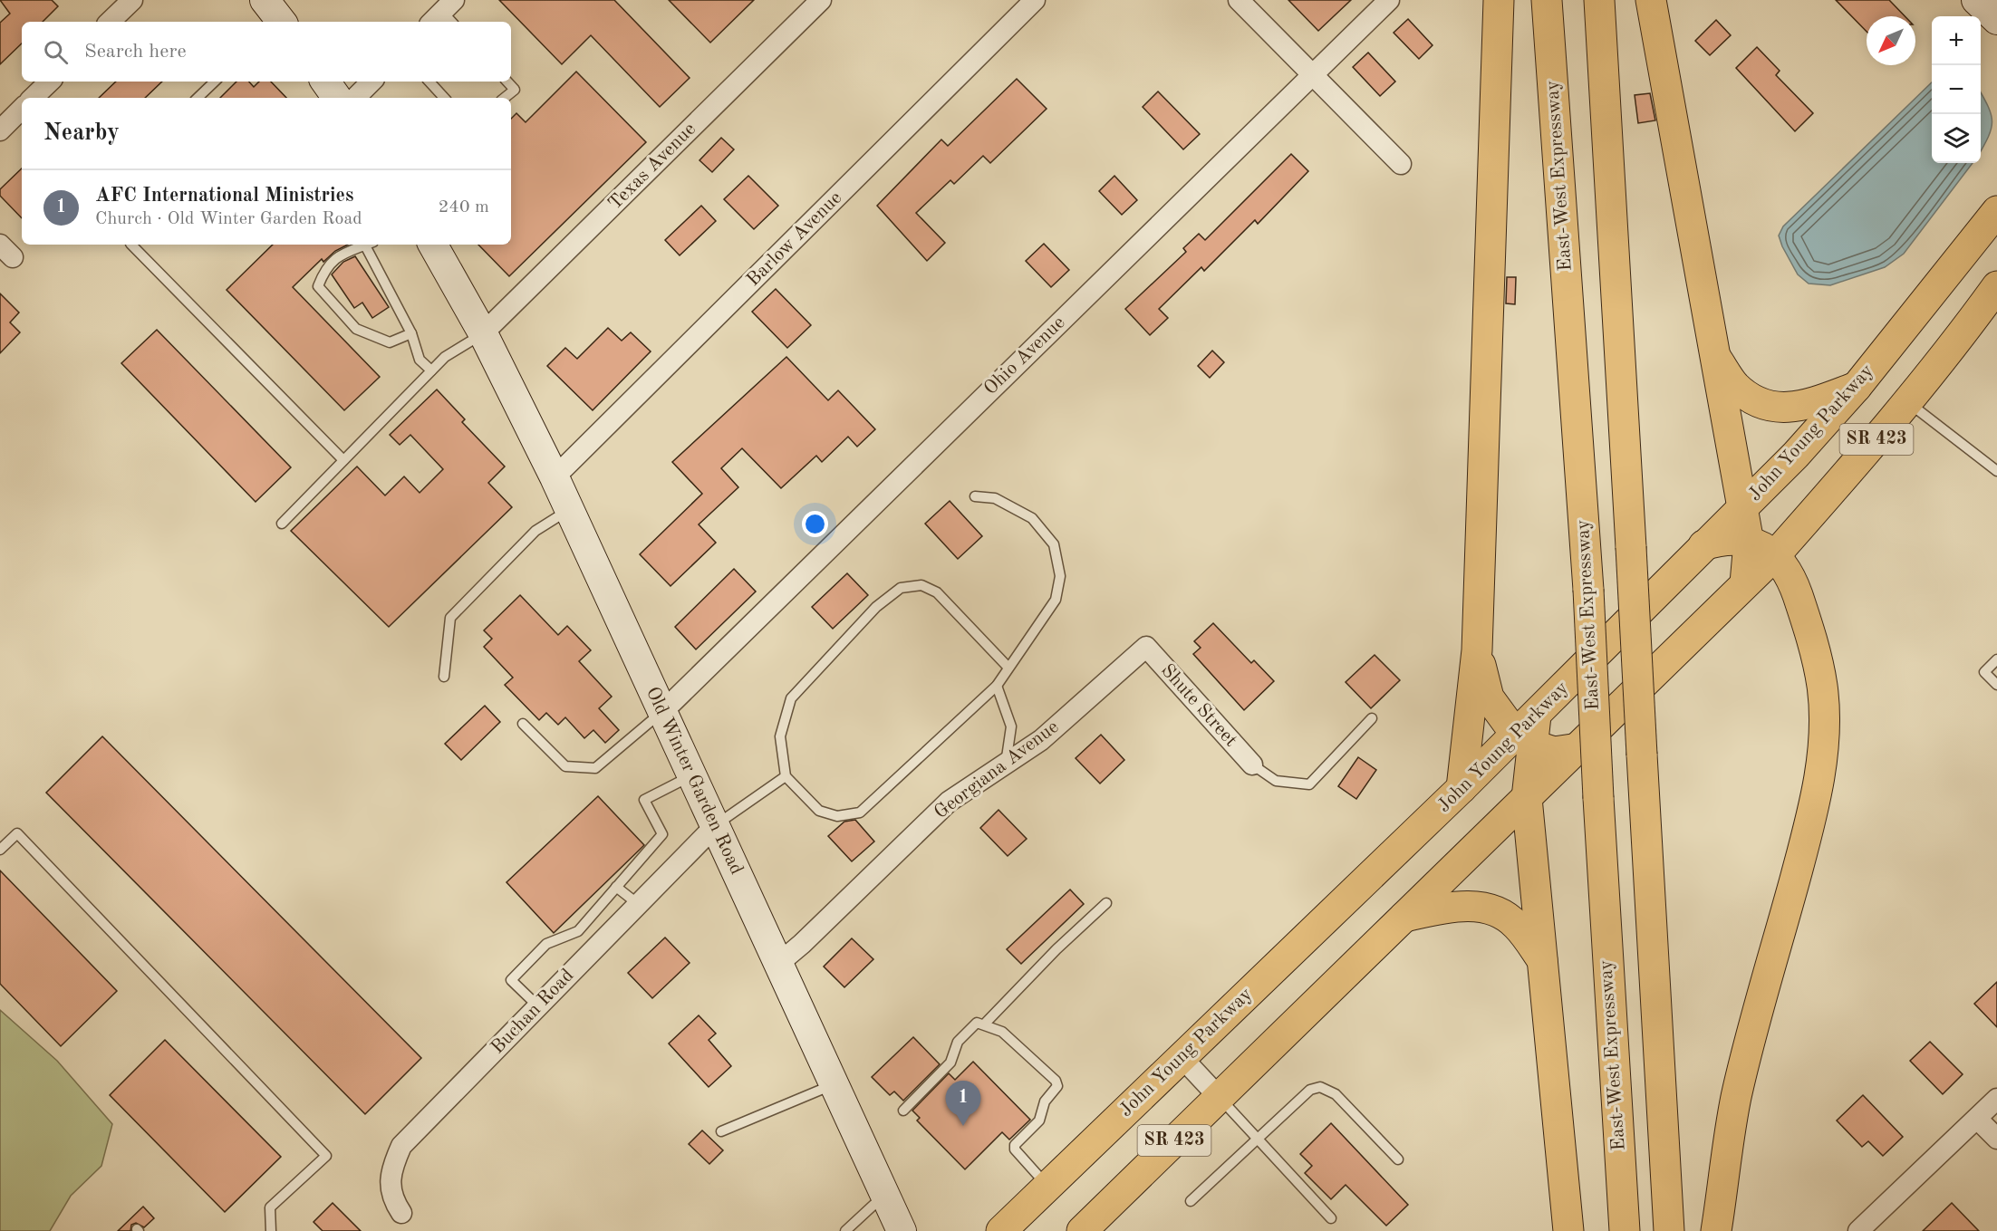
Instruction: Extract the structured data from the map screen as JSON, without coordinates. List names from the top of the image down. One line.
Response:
{"streets":{"main road":["East-West Expressway","John Young Parkway","SR 423","Old Winter Garden Road"],"street":["Texas Avenue","Barlow Avenue","Ohio Avenue","Shute Street","Georgiana Avenue","Buchan Road"]},"crossings":[["Texas Avenue","Old Winter Garden Road"],["Barlow Avenue","Old Winter Garden Road"],["Ohio Avenue","Old Winter Garden Road"],["Shute Street","Georgiana Avenue"],["Georgiana Avenue","Old Winter Garden Road"],["Old Winter Garden Road","Buchan Road"]],"north":"bottom left","page":{"map_buttons":["+","−"],"search":"Search here","heading":"Nearby","list":[{"mark":"1","name":"AFC International Ministries","note":"Church · Old Winter Garden Road","value":"240 m"}],"pins":"1"}}
